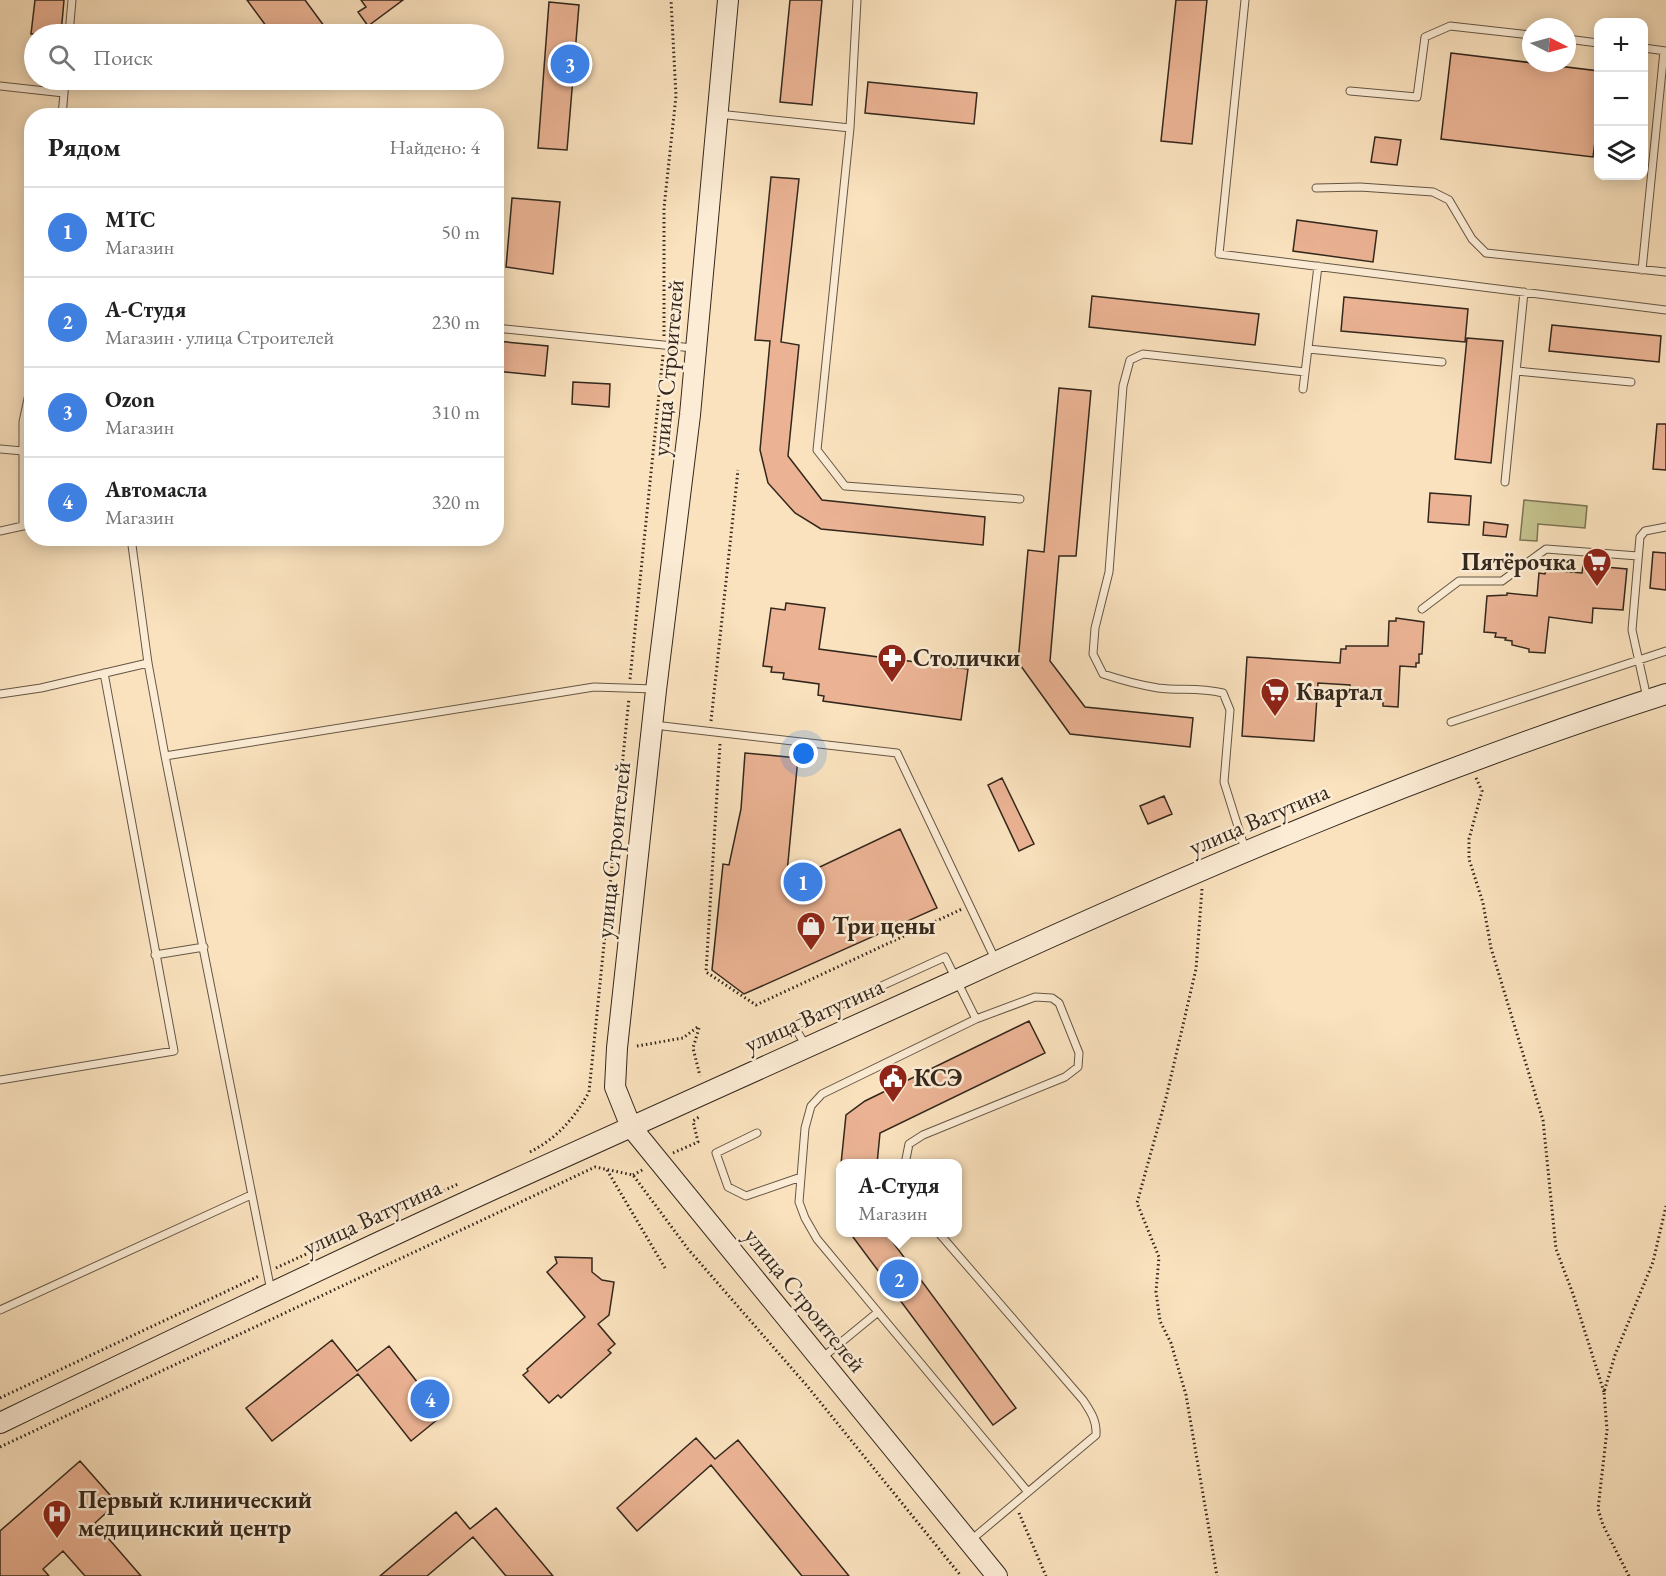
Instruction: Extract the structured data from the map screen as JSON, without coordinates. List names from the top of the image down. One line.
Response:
{"streets":{"main road":["улица Строителей","улица Ватутина"]},"crossings":[["улица Строителей","улица Ватутина"]],"places":{"supermarket":["Пятёрочка","Квартал"],"pharmacy":["Столички"],"shop":["Три цены"],"public building":["КСЭ"],"hospital":["Первый клинический медицинский центр"]},"north":"right","page":{"map_buttons":["+","−"],"search":"Поиск","pins":["3","1","2","4"],"heading":["Рядом","Найдено: 4"],"list":[{"mark":"1","name":"МТС","note":"Магазин","value":"50 m"},{"mark":"2","name":"А-Студя","note":"Магазин · улица Строителей","value":"230 m"},{"mark":"3","name":"Ozon","note":"Магазин","value":"310 m"},{"mark":"4","name":"Автомасла","note":"Магазин","value":"320 m"}],"popup":["А-Студя","Магазин"]}}
